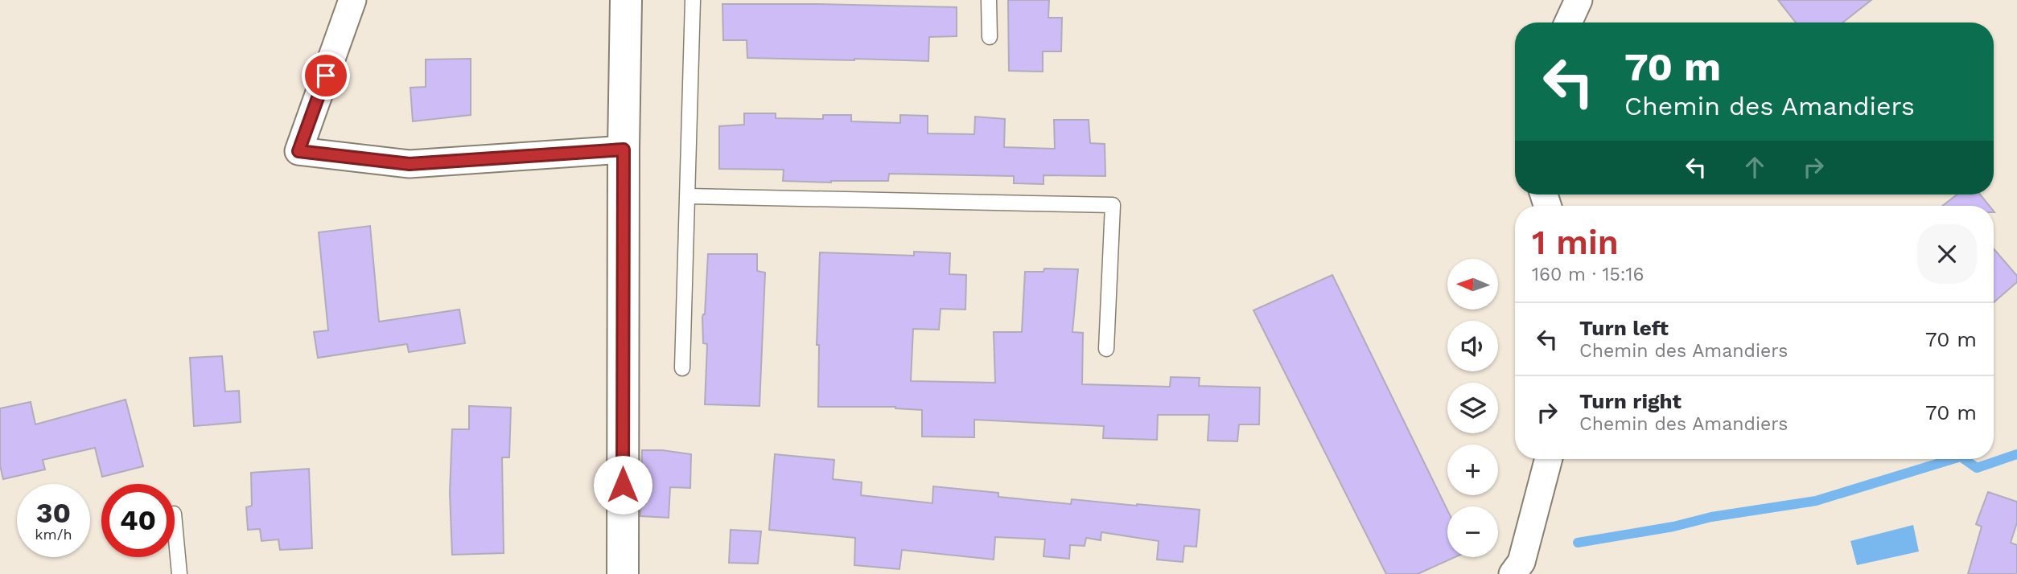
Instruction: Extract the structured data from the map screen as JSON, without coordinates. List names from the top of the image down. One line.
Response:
{"north":"left","page":{"turn":["70 m","Chemin des Amandiers"],"heading":["1 min","160 m · 15:16"],"map_buttons":["+","−"],"list":[{"name":"Turn left","note":"Chemin des Amandiers","value":"70 m"},{"name":"Turn right","note":"Chemin des Amandiers","value":"70 m"}],"speed":"30 km/h","limit":"40"}}
